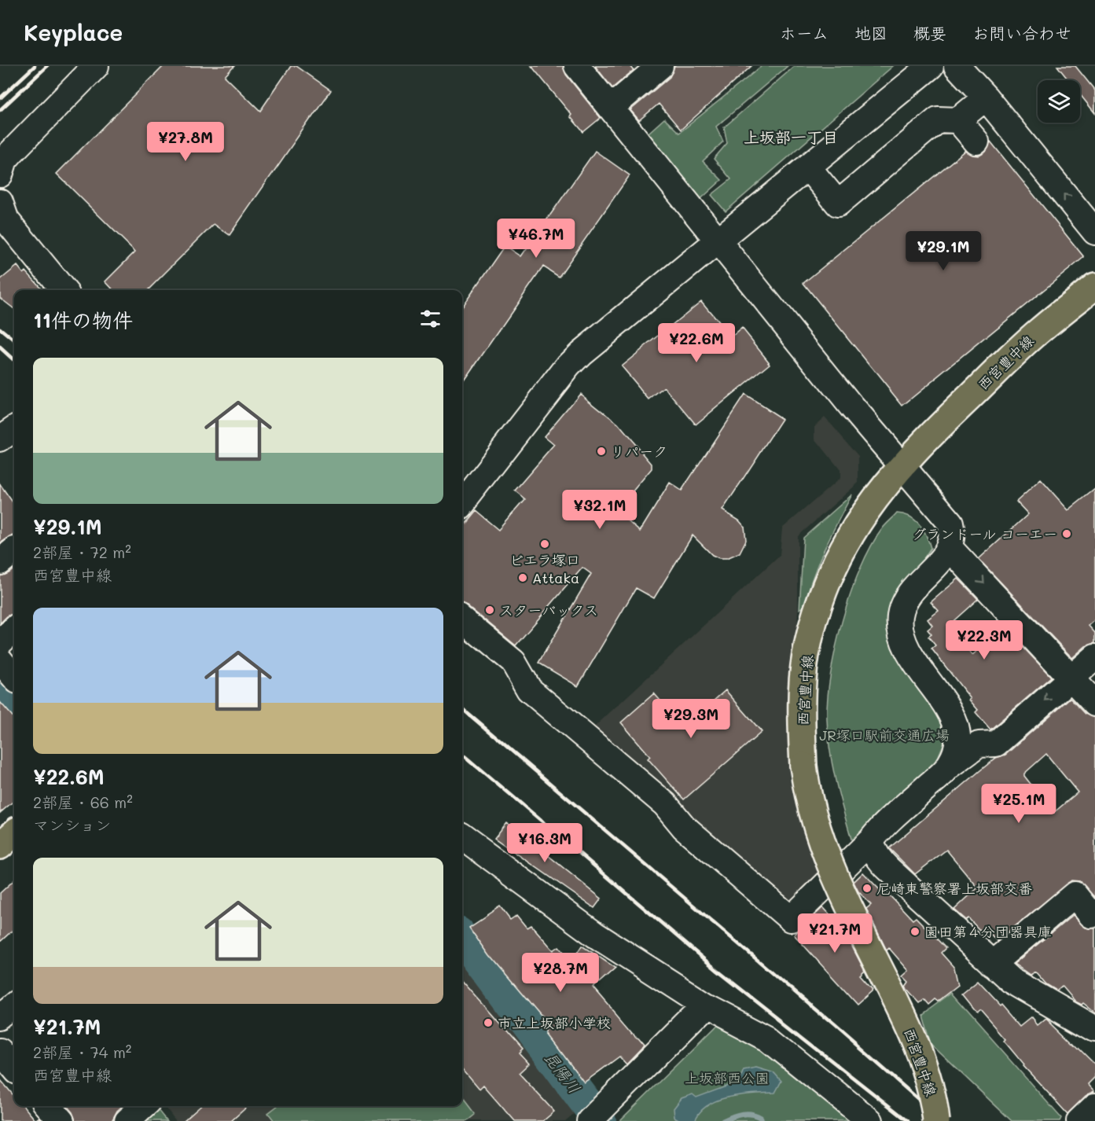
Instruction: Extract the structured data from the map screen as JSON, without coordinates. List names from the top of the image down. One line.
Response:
{"streets":{"main road":["西宮豊中線"]},"districts":["上坂部一丁目"],"water":["昆陽川"],"parks":["JR塚口駅前交通広場","上坂部西公園"],"places":["リパーク","グランドール コーエー","ビエラ塚口","Attaka","スターバックス","尼崎東警察署上坂部交番","園田第４分団器具庫","市立上坂部小学校"],"page":{"header":"Keyplace","nav":["ホーム","地図","概要","お問い合わせ"],"price":["¥27.8M","¥46.7M","¥29.1M","¥22.6M","¥32.1M","¥22.3M","¥29.3M","¥25.1M","¥16.3M","¥21.7M","¥28.7M"],"heading":"11件の物件","list":[{"name":"¥29.1M","note":"2部屋 · 72 m² · 西宮豊中線"},{"name":"¥22.6M","note":"2部屋 · 66 m² · マンション"},{"name":"¥21.7M","note":"2部屋 · 74 m² · 西宮豊中線"}]}}
